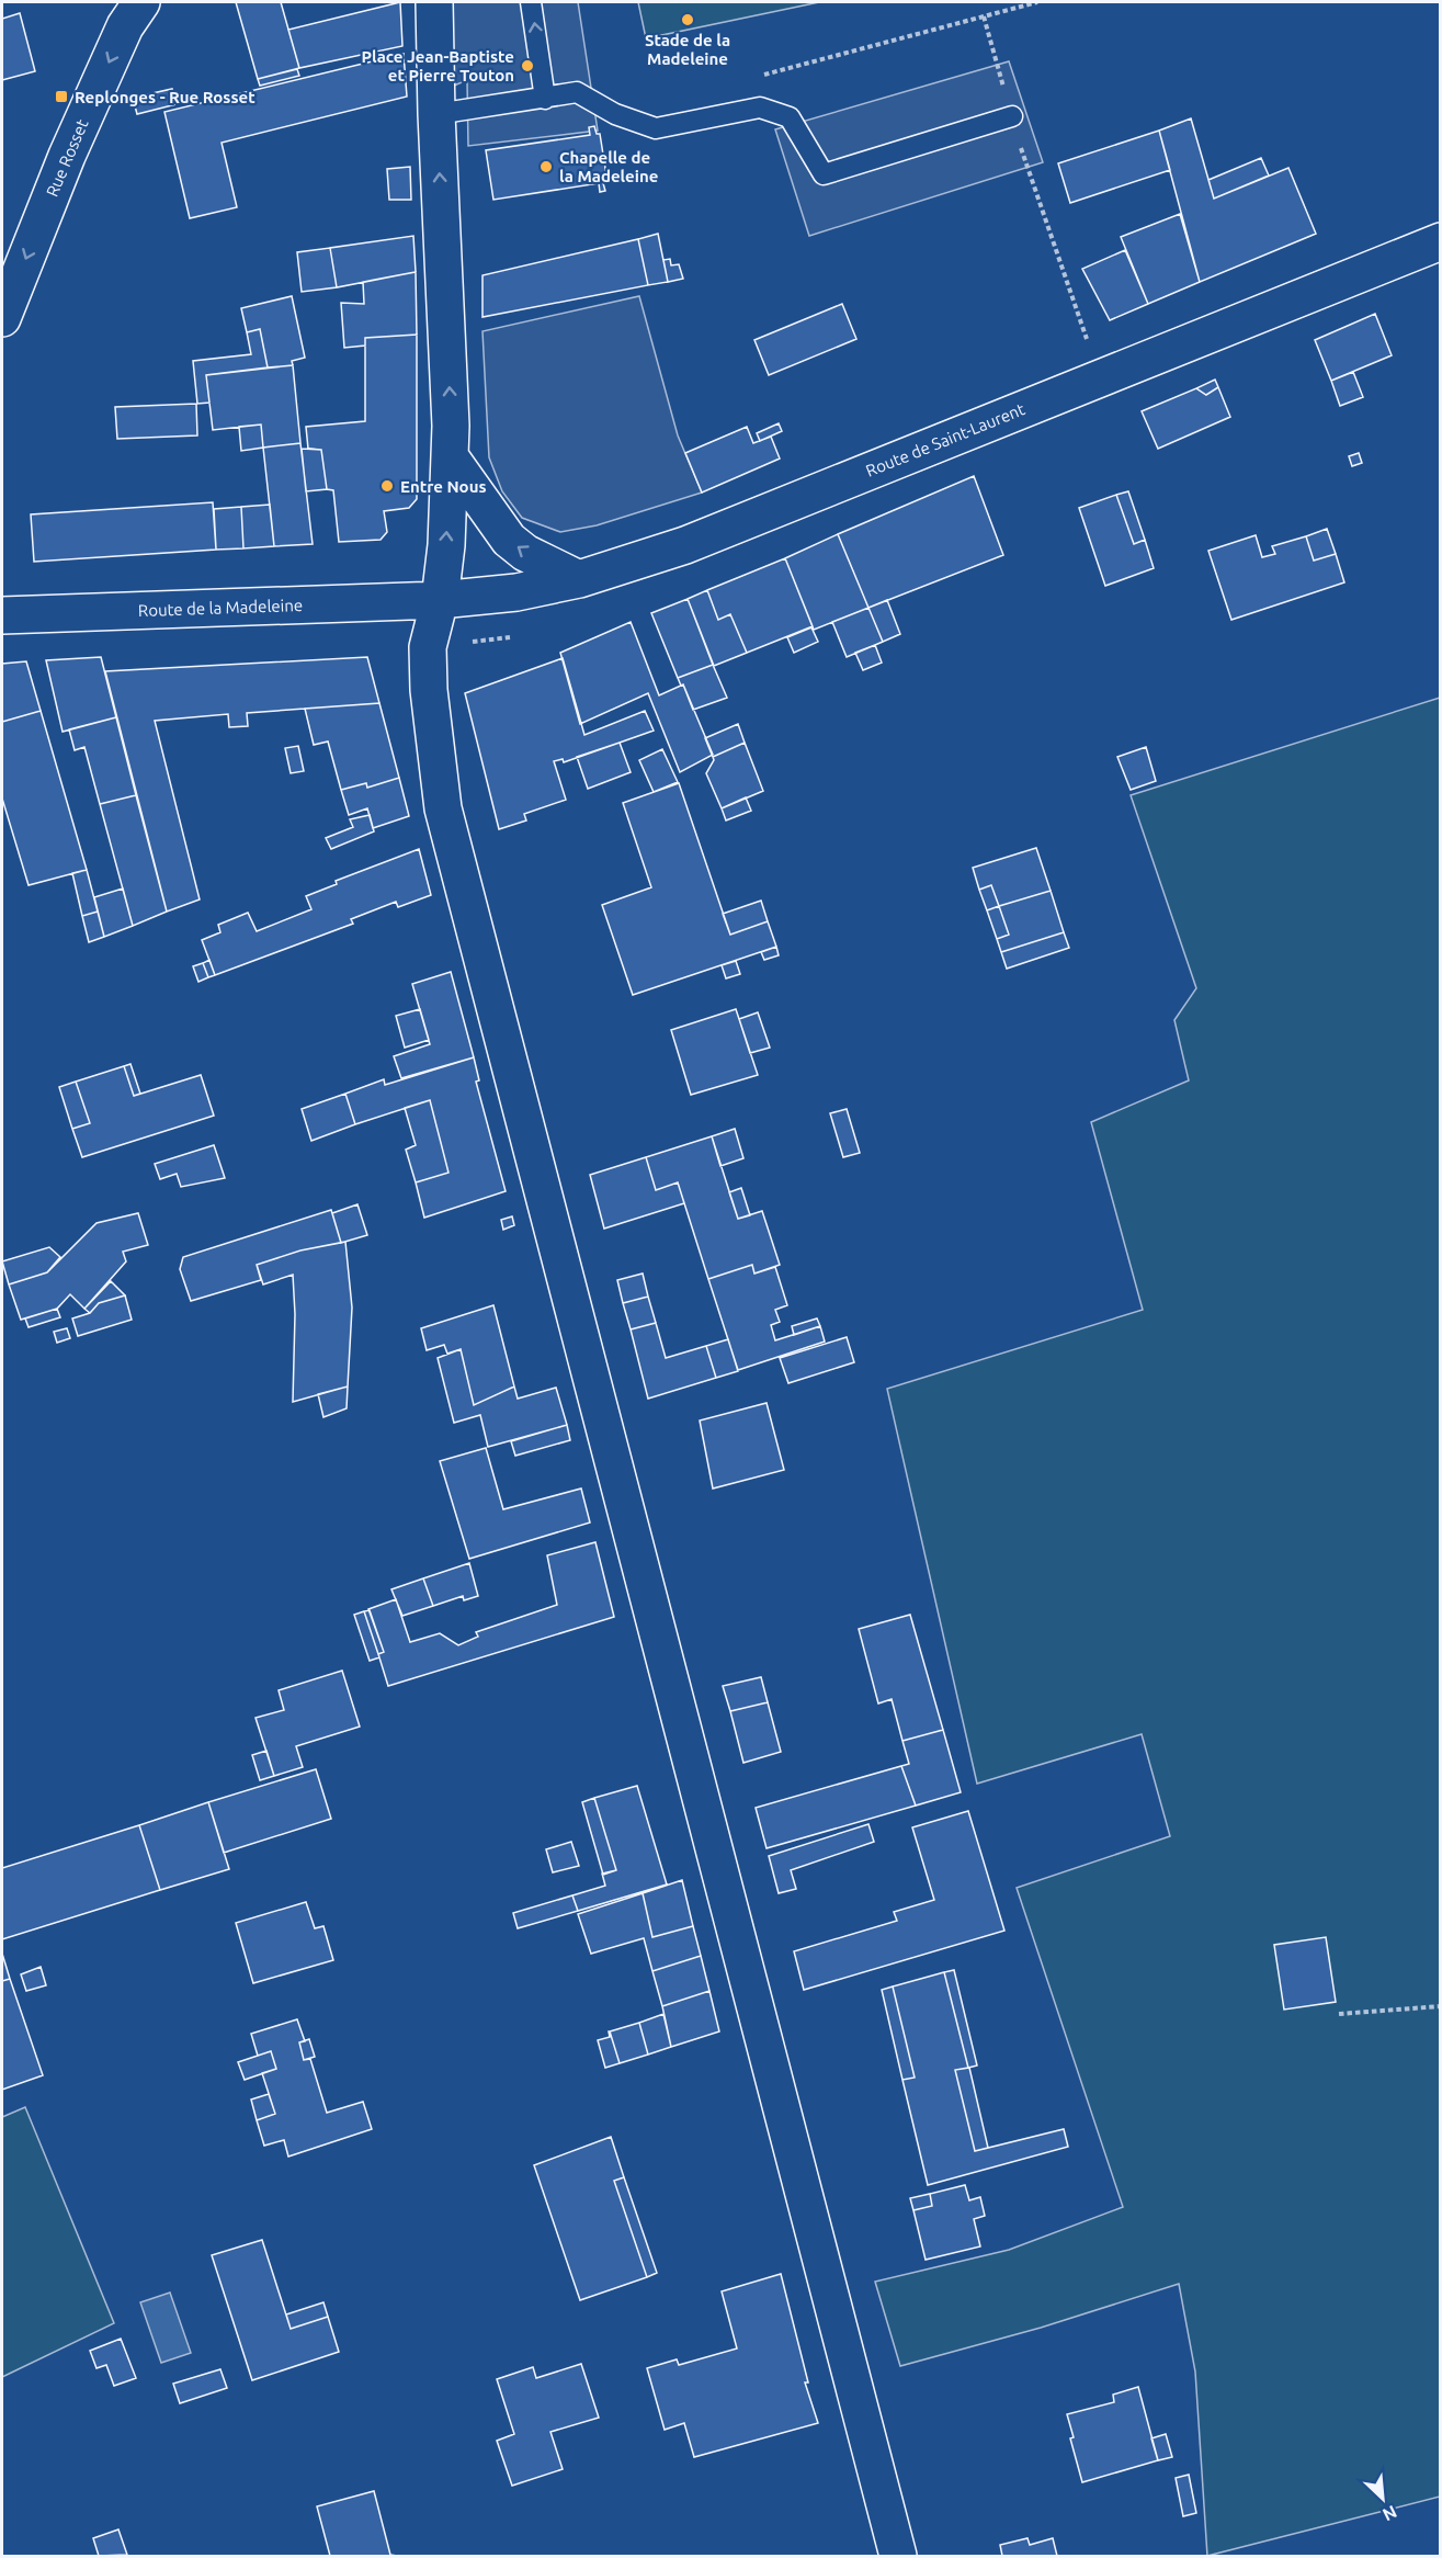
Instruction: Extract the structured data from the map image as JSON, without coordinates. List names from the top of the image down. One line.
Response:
{"streets":{"main road":["Rue Rosset","Route de Saint-Laurent","Route de la Madeleine"]},"crossings":[["Route de Saint-Laurent","Route de la Madeleine"]],"one_way":["Rue Rosset"],"places":{"other":["Stade de la Madeleine","Place Jean-Baptiste et Pierre Touton","Chapelle de la Madeleine","Entre Nous"],"transit":["Replonges - Rue Rosset"]},"north":"bottom right"}
